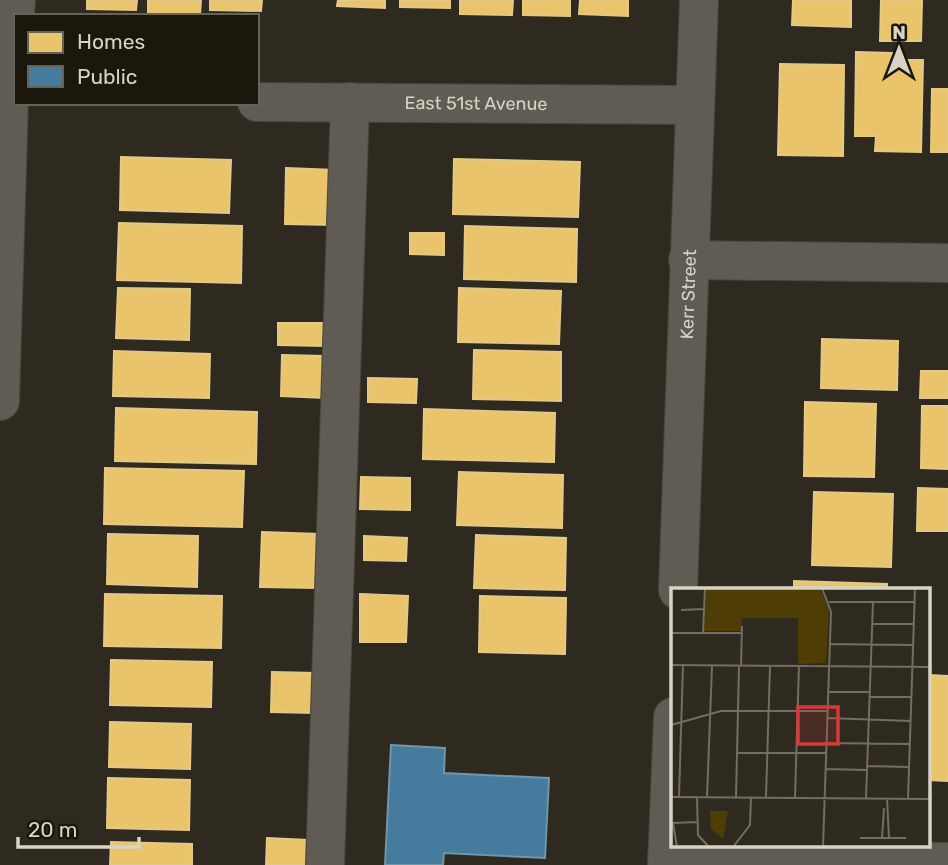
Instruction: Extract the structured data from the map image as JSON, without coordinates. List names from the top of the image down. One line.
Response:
{"streets":{"street":["East 51st Avenue","Kerr Street"]},"crossings":[["East 51st Avenue","Kerr Street"]],"legend":["Homes","Public"],"scale_bar":"20 m","north":"top"}
